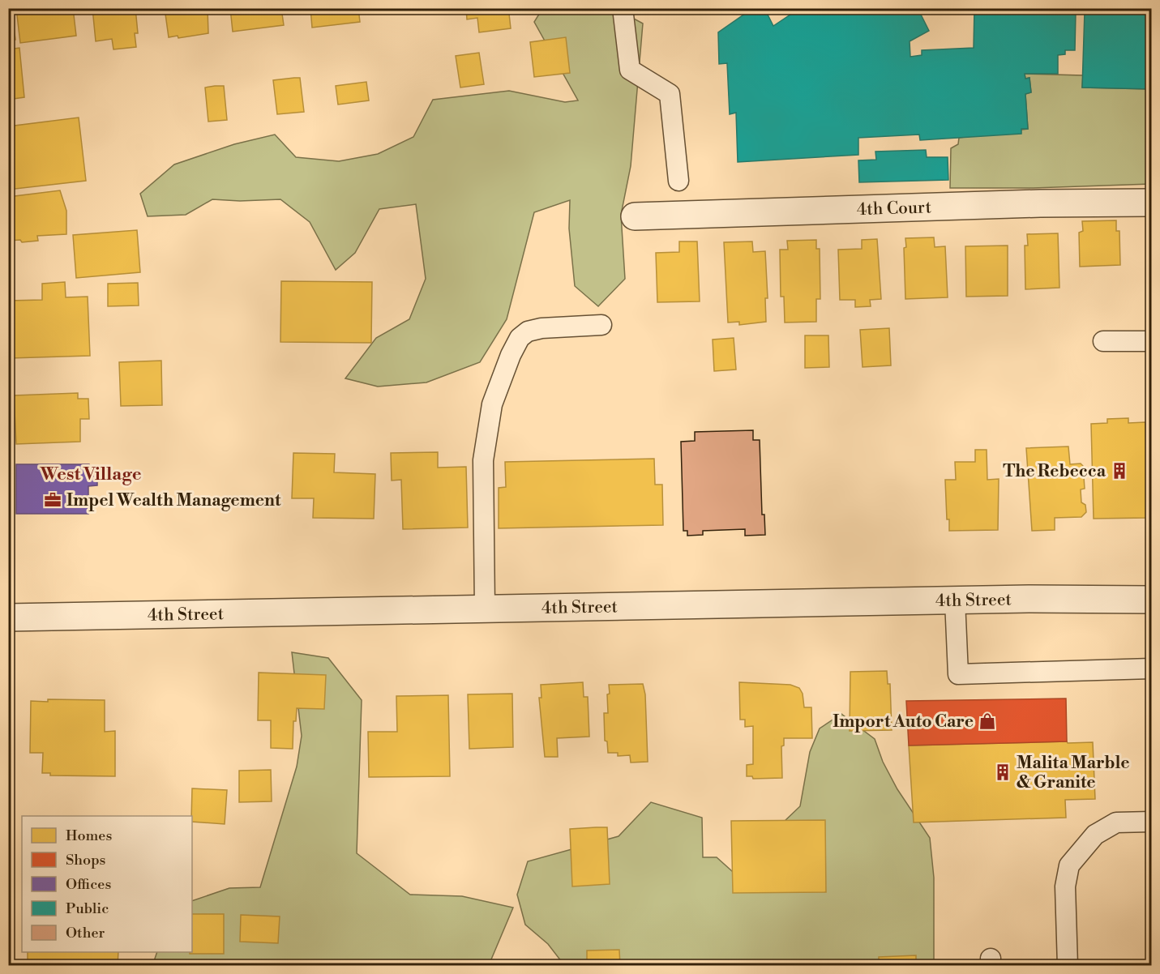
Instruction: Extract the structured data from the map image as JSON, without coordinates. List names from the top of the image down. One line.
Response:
{"streets":{"street":["4th Court","4th Street"]},"districts":["West Village"],"places":{"building":["The Rebecca","Malita Marble & Granite"],"office":["Impel Wealth Management"],"shop":["Import Auto Care"]},"legend":["Homes","Shops","Offices","Public","Other"]}
